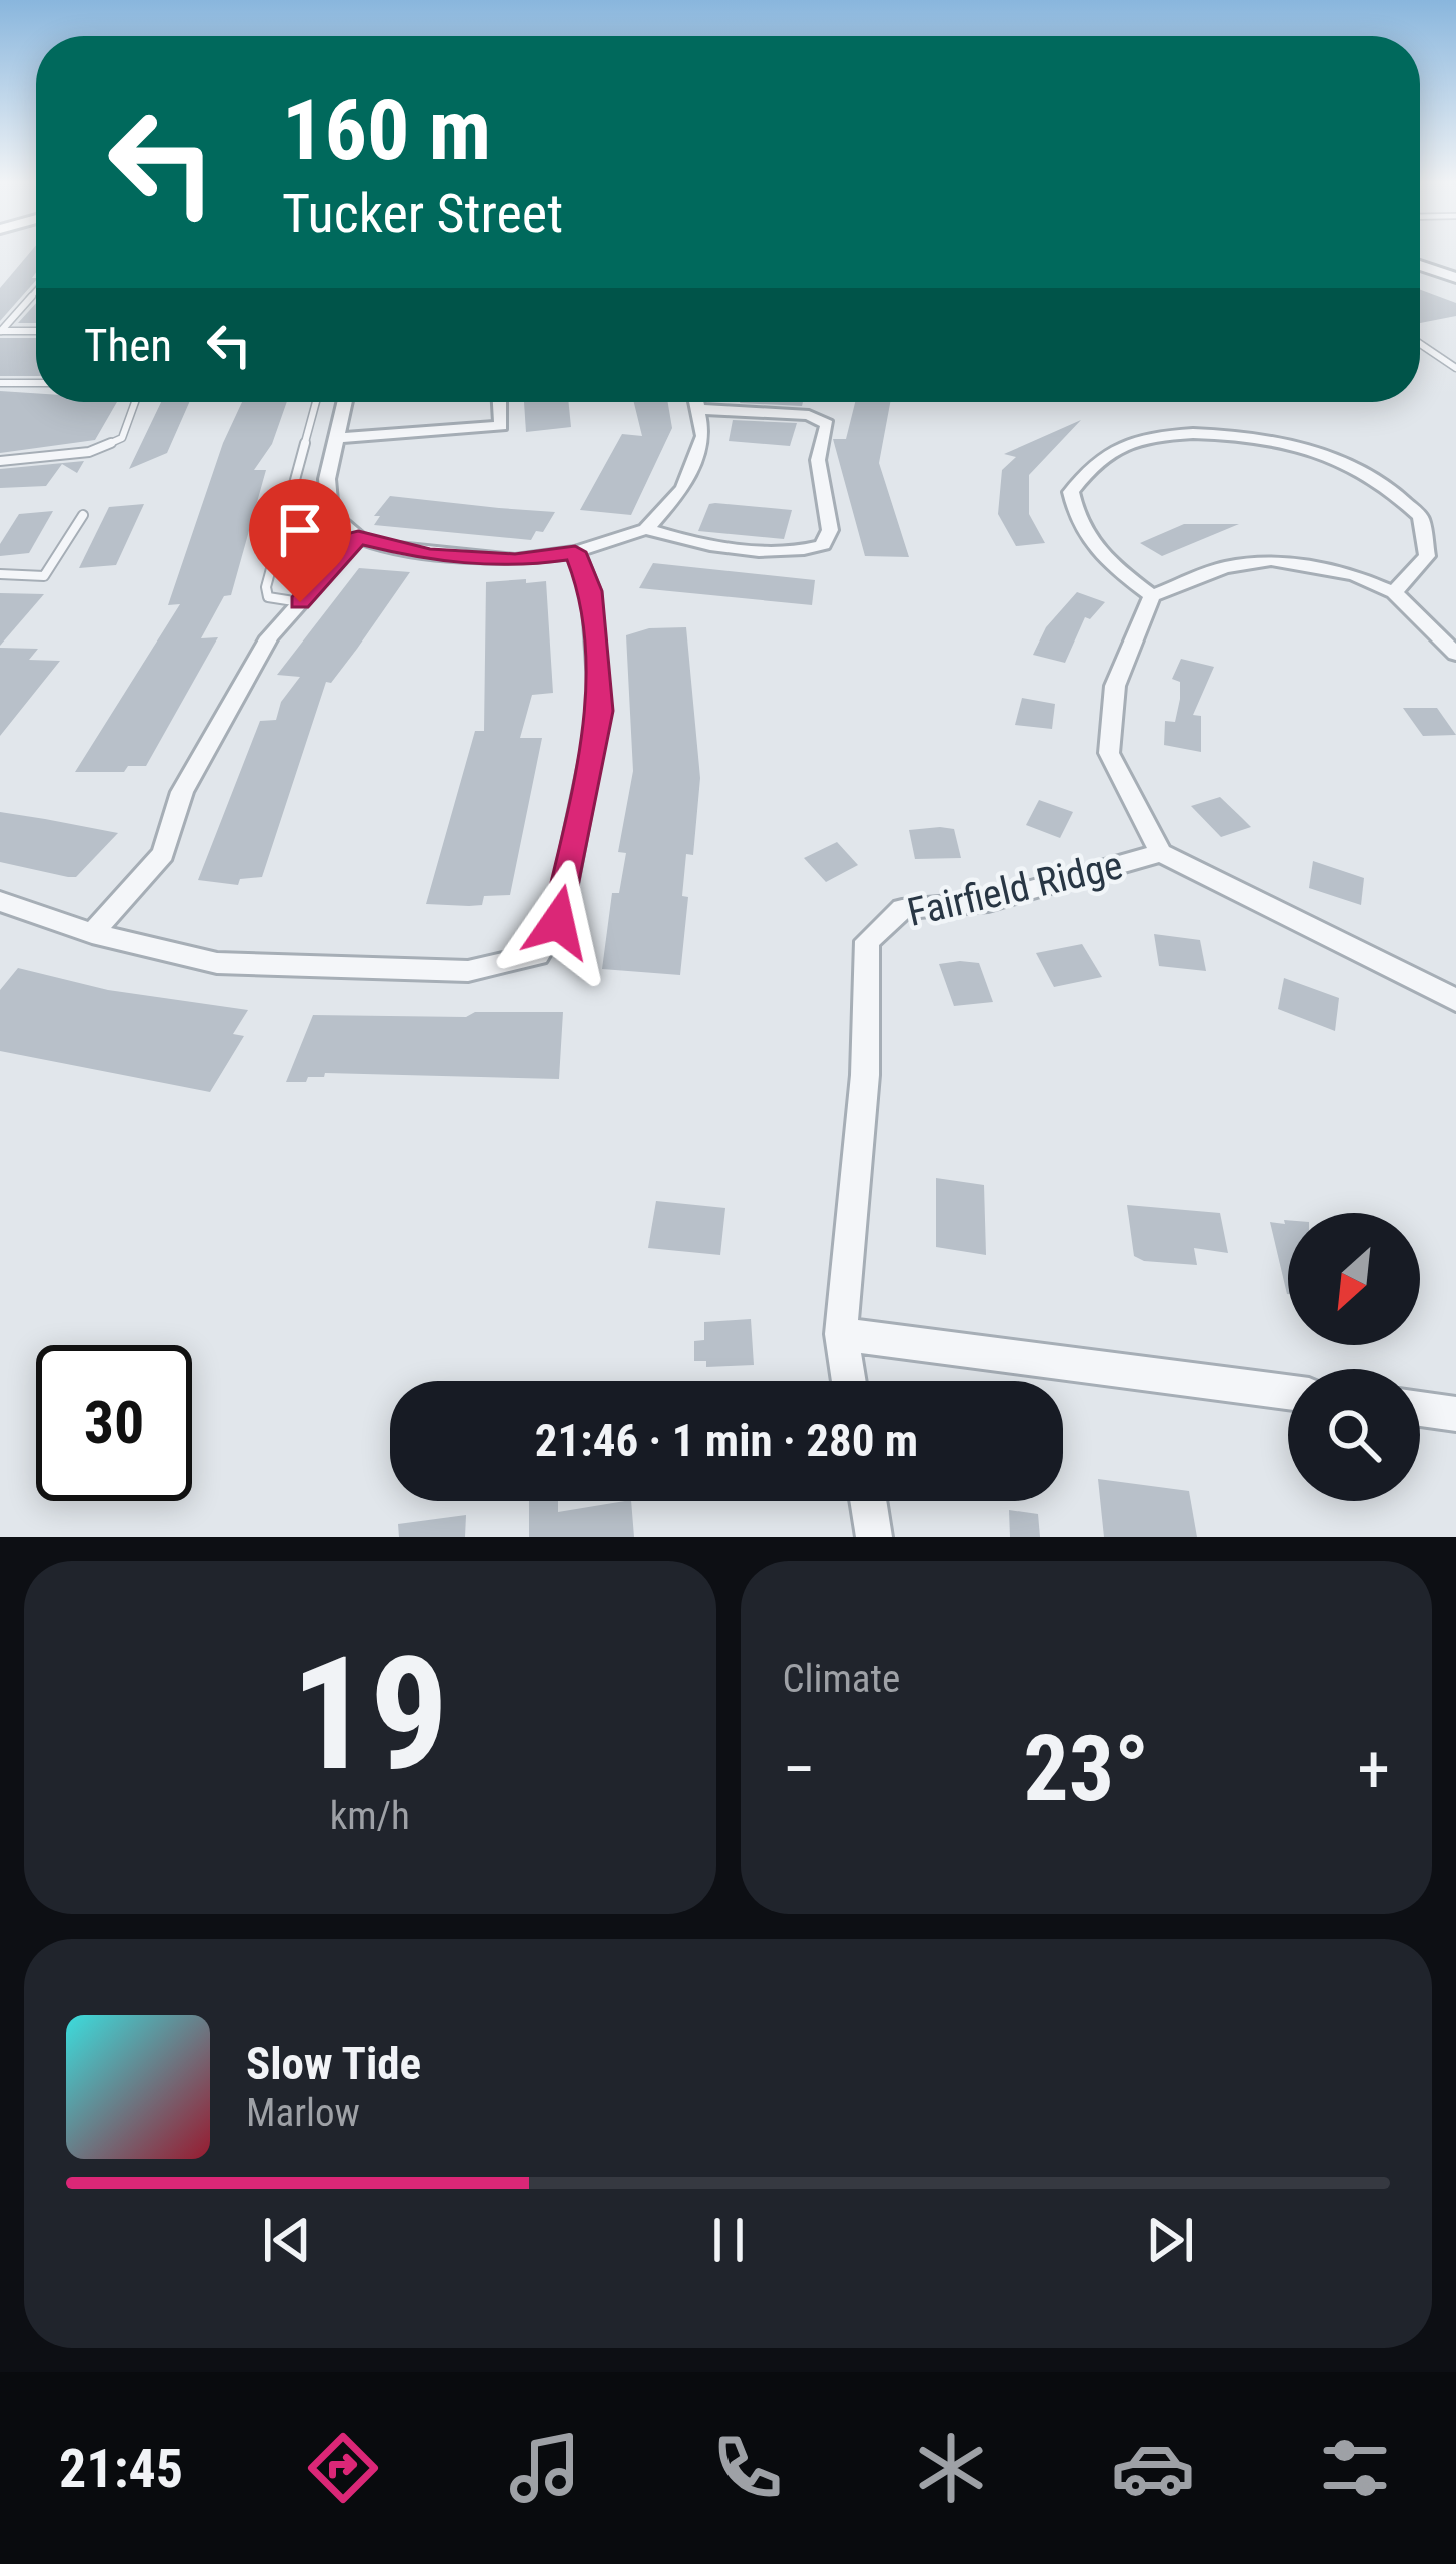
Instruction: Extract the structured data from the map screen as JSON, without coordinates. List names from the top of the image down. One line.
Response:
{"streets":{"street":["Fairfield Ridge"]},"north":"bottom left","page":{"turn":["160 m","Tucker Street"],"then":"Then","limit":"30","trip":"21:46 · 1 min · 280 m","tile":[["19","km/h"],"Climate"],"heat":["−","23°","+"],"song":["Slow Tide","Marlow"],"tabs":"21:45"}}
